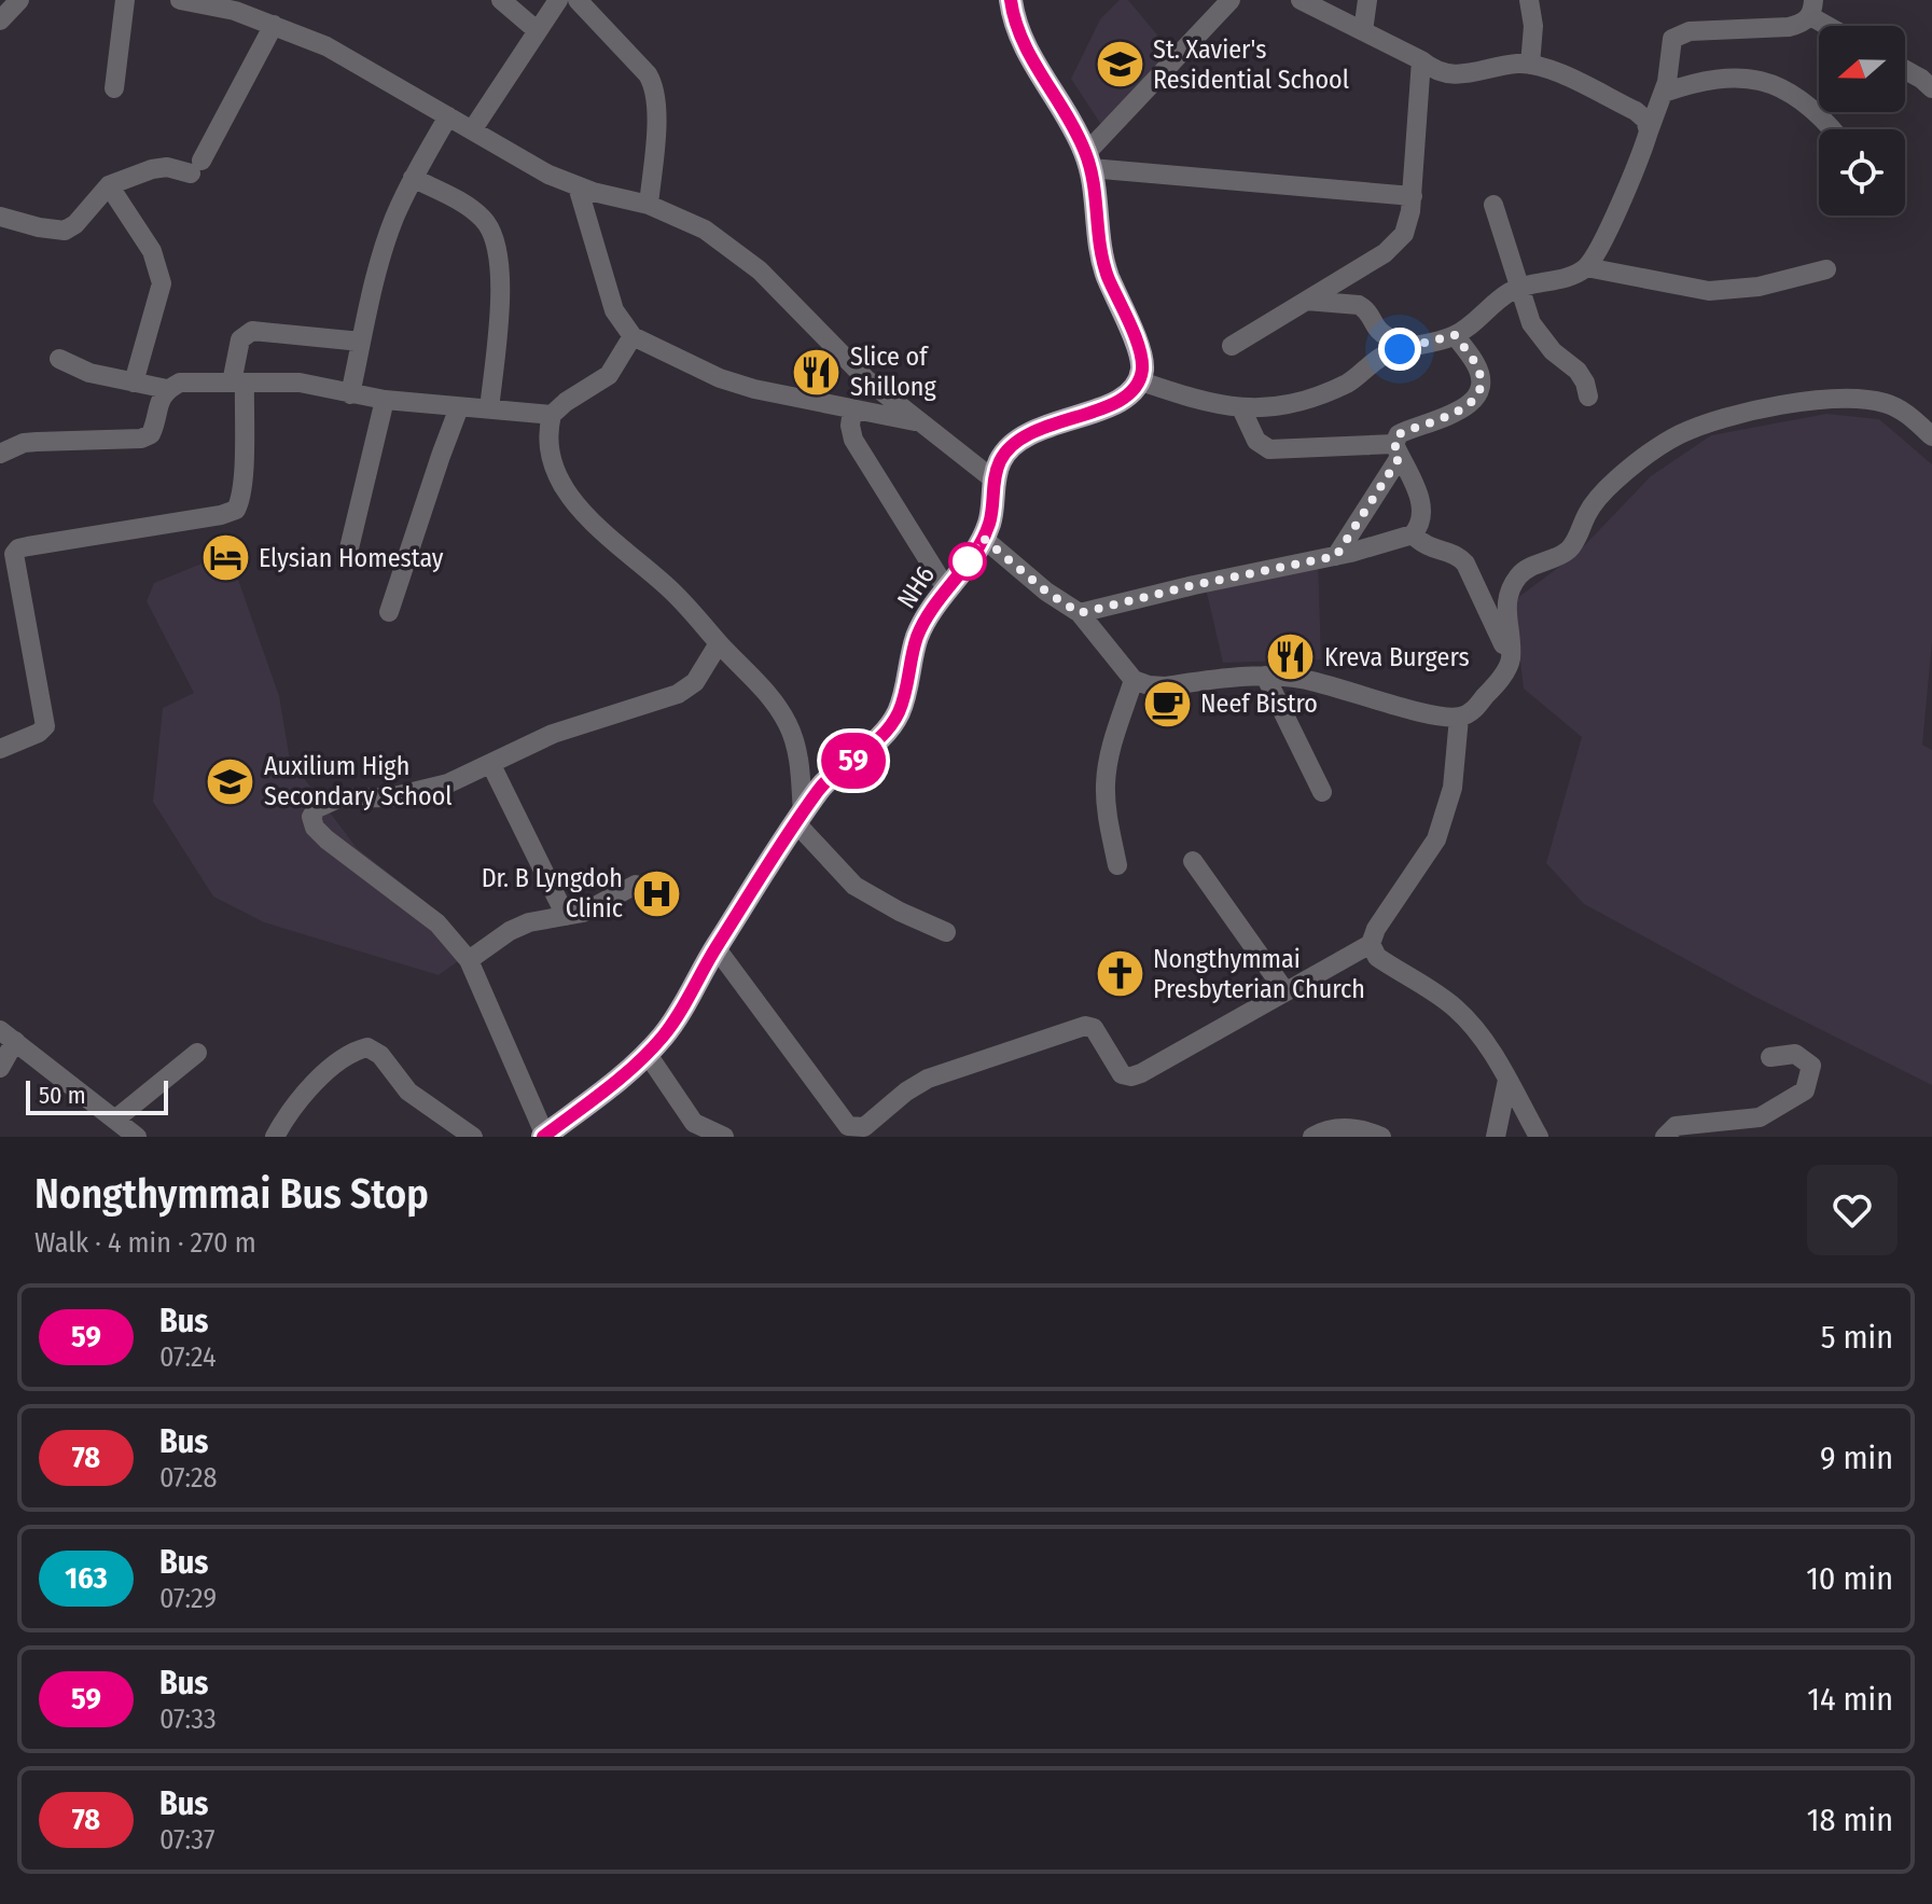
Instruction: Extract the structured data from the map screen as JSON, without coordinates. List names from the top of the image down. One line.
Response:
{"streets":{"highway":["NH6"]},"places":{"school or university":["St. Xavier's Residential School","Auxilium High Secondary School"],"restaurant":["Slice of Shillong","Kreva Burgers"],"hotel":["Elysian Homestay"],"cafe":["Neef Bistro"],"hospital":["Dr. B Lyngdoh Clinic"],"church":["Nongthymmai Presbyterian Church"]},"lines":["bus line 59"],"scale_bar":"50 m","north":"left","page":{"on_map":"59","scale":"50 m","heading":["Nongthymmai Bus Stop","Walk · 4 min · 270 m"],"list":[{"mark":"59","name":"Bus","note":"07:24","value":"5 min"},{"mark":"78","name":"Bus","note":"07:28","value":"9 min"},{"mark":"163","name":"Bus","note":"07:29","value":"10 min"},{"mark":"59","name":"Bus","note":"07:33","value":"14 min"},{"mark":"78","name":"Bus","note":"07:37","value":"18 min"}]}}
